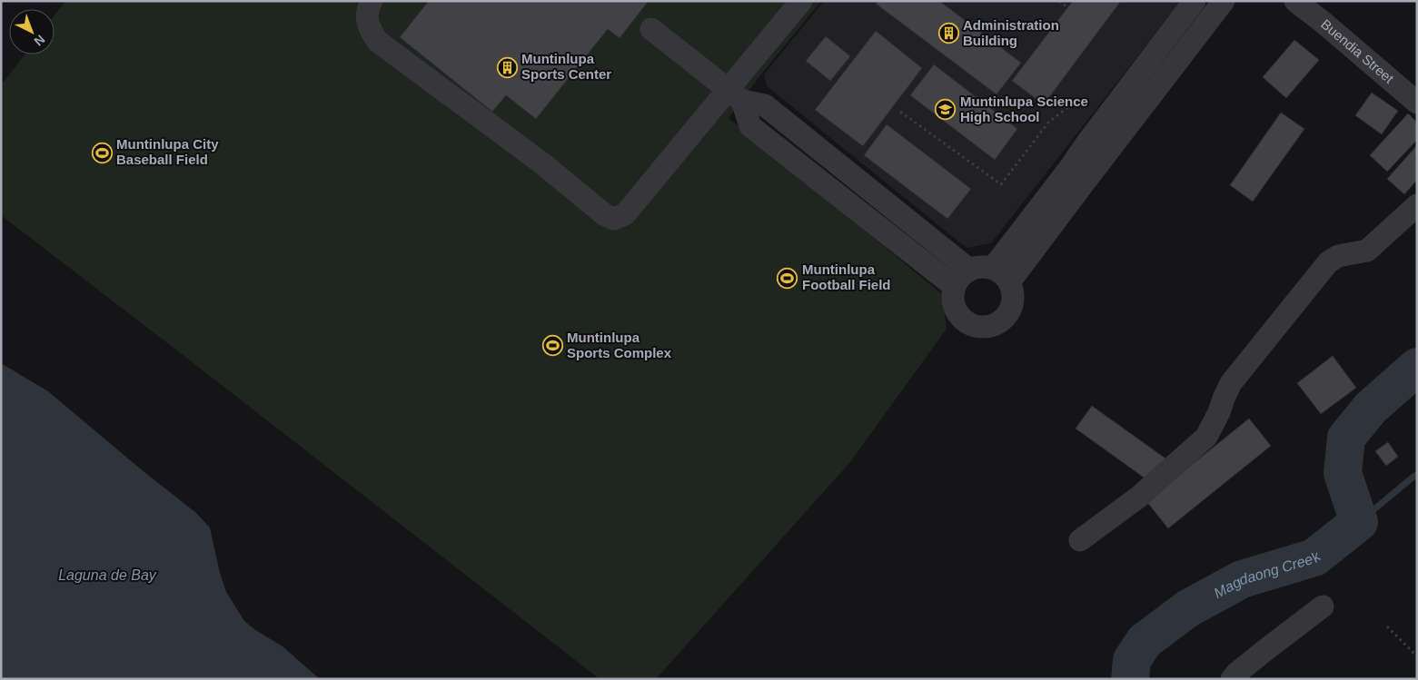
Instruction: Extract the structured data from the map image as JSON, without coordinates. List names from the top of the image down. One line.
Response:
{"streets":{"street":["Buendia Street"]},"water":["Magdaong Creek","Laguna de Bay"],"places":{"building":["Administration Building","Muntinlupa Sports Center"],"school or university":["Muntinlupa Science High School"],"sports":["Muntinlupa City Baseball Field","Muntinlupa Football Field","Muntinlupa Sports Complex"]},"north":"bottom right"}
